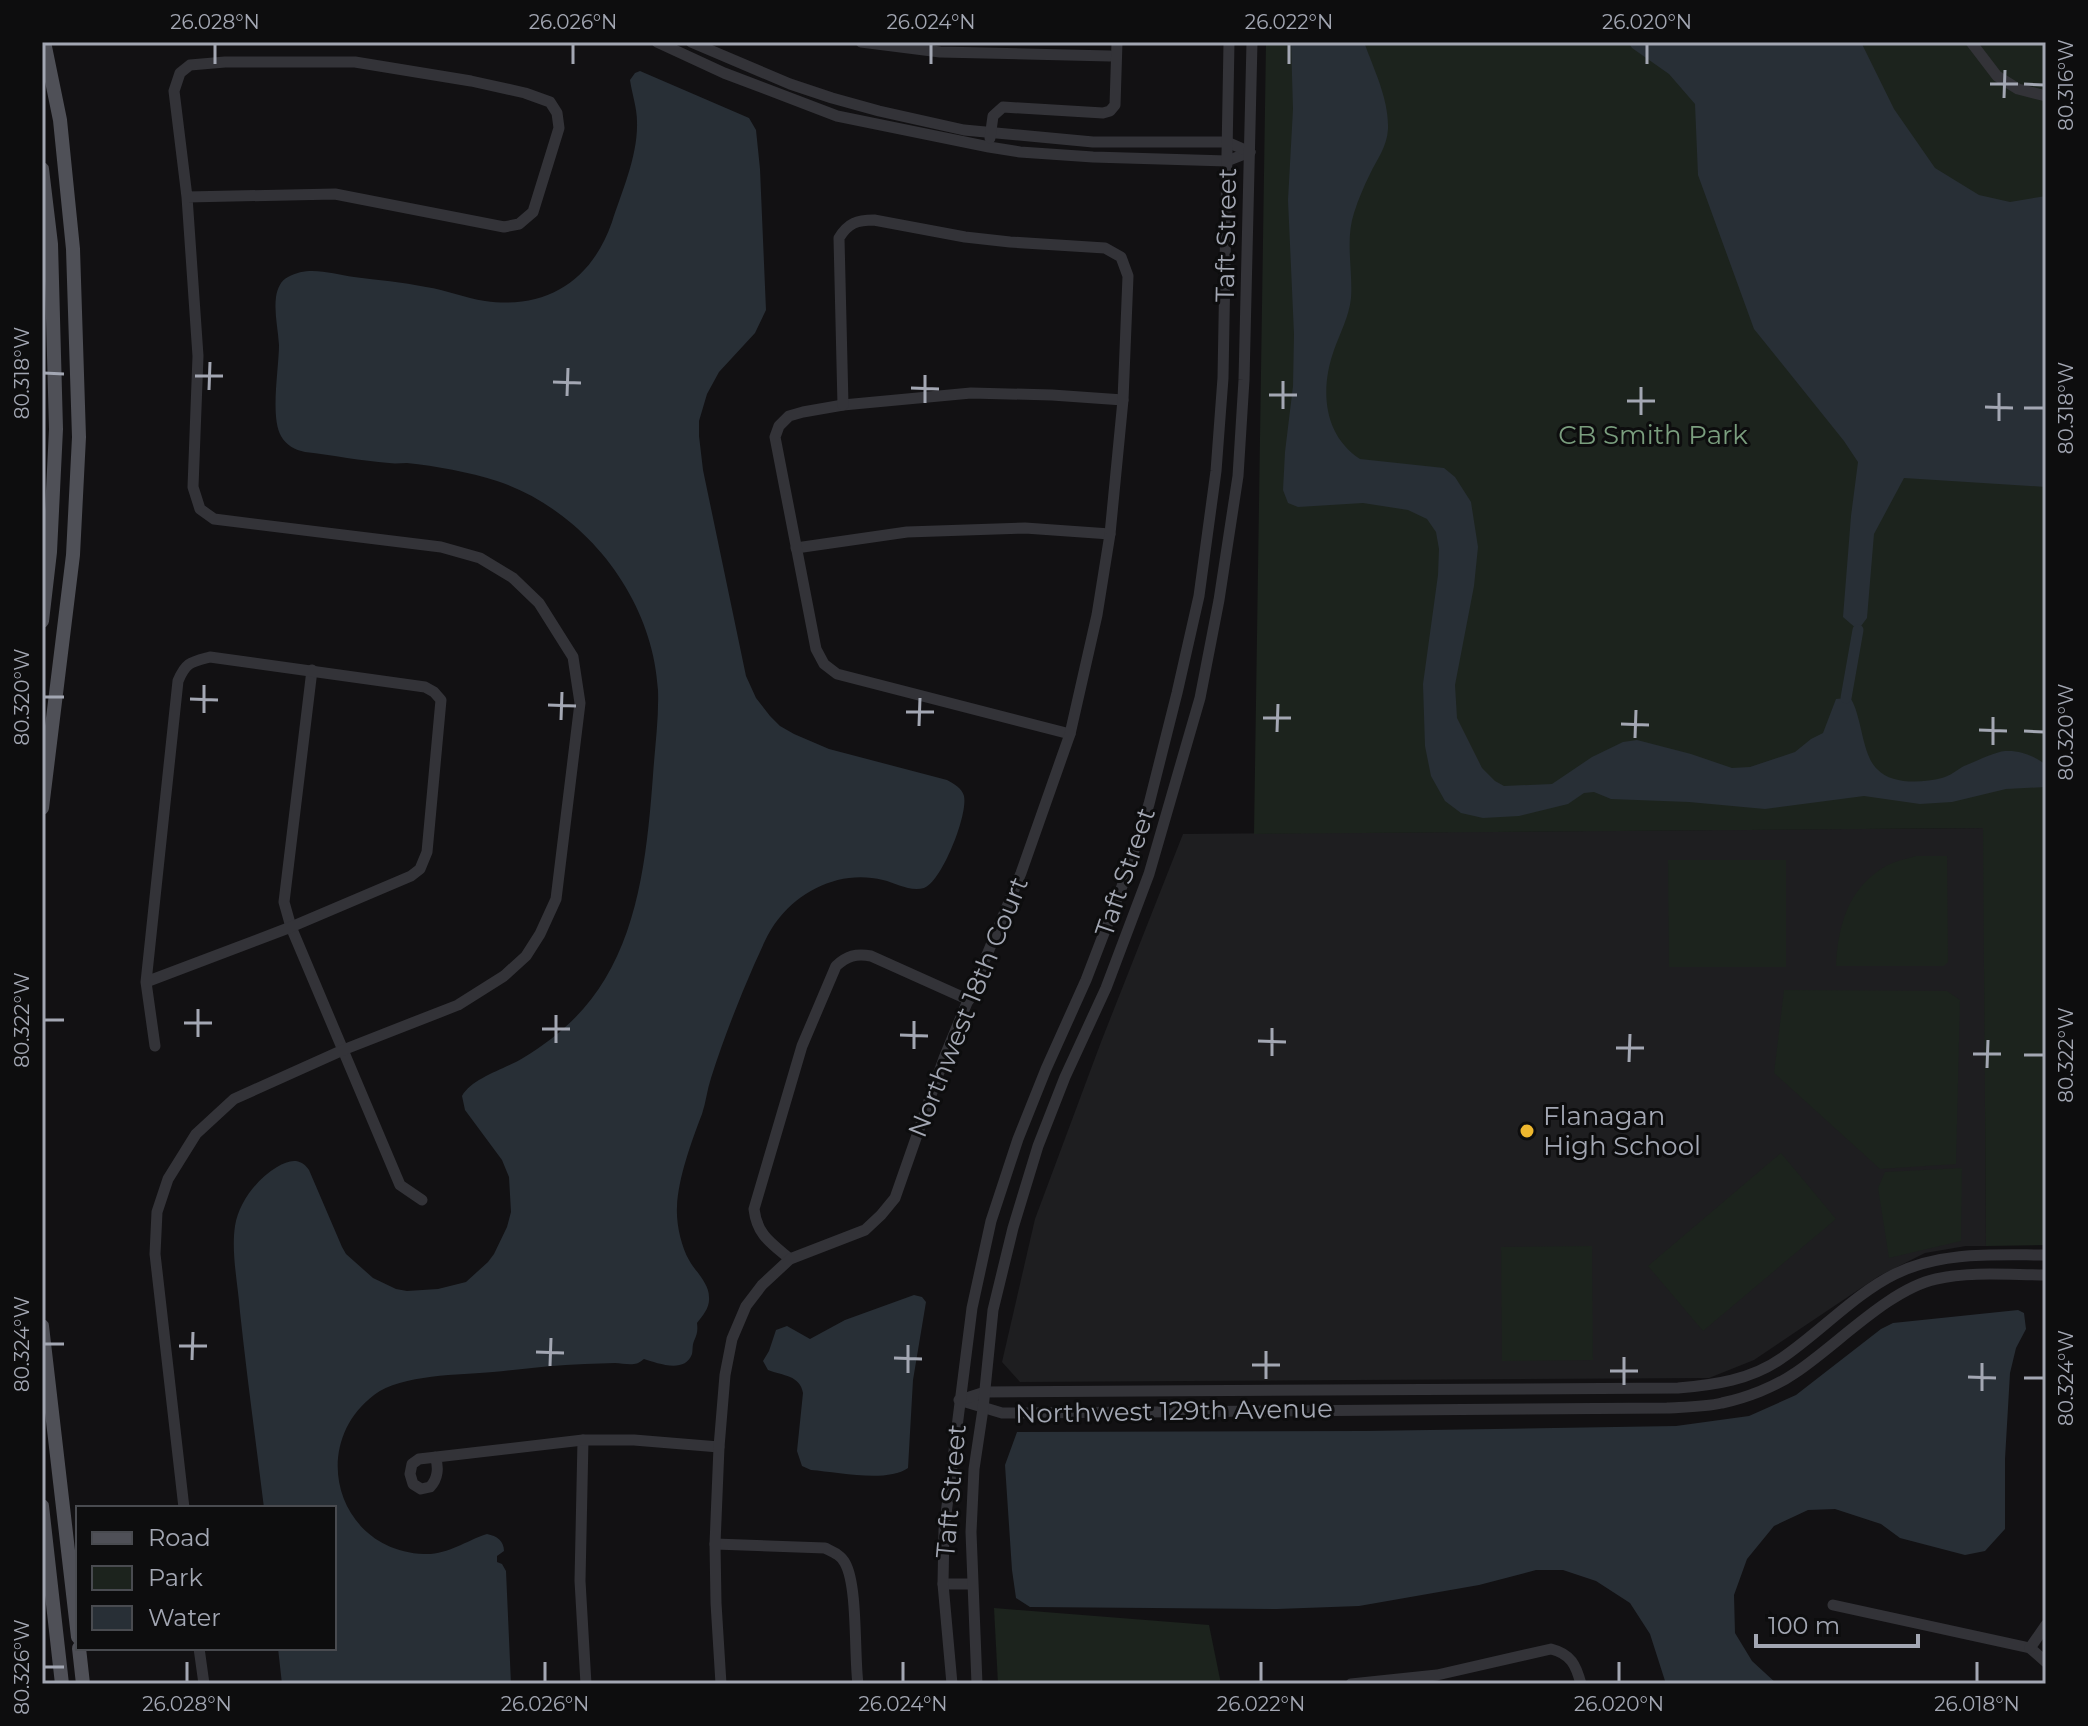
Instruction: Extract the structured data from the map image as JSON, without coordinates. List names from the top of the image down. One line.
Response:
{"streets":{"street":["Taft Street","Northwest 18th Court","Northwest 129th Avenue"]},"crossings":[["Taft Street","Northwest 129th Avenue"]],"parks":["CB Smith Park"],"places":["Flanagan High School"],"legend":["Road","Park","Water"],"scale_bar":"100 m","coordinates":["26.028°N","26.026°N","26.024°N","26.022°N","26.020°N","80.316°W","80.318°W","80.320°W","80.322°W","80.324°W","80.326°W","26.018°N"]}
